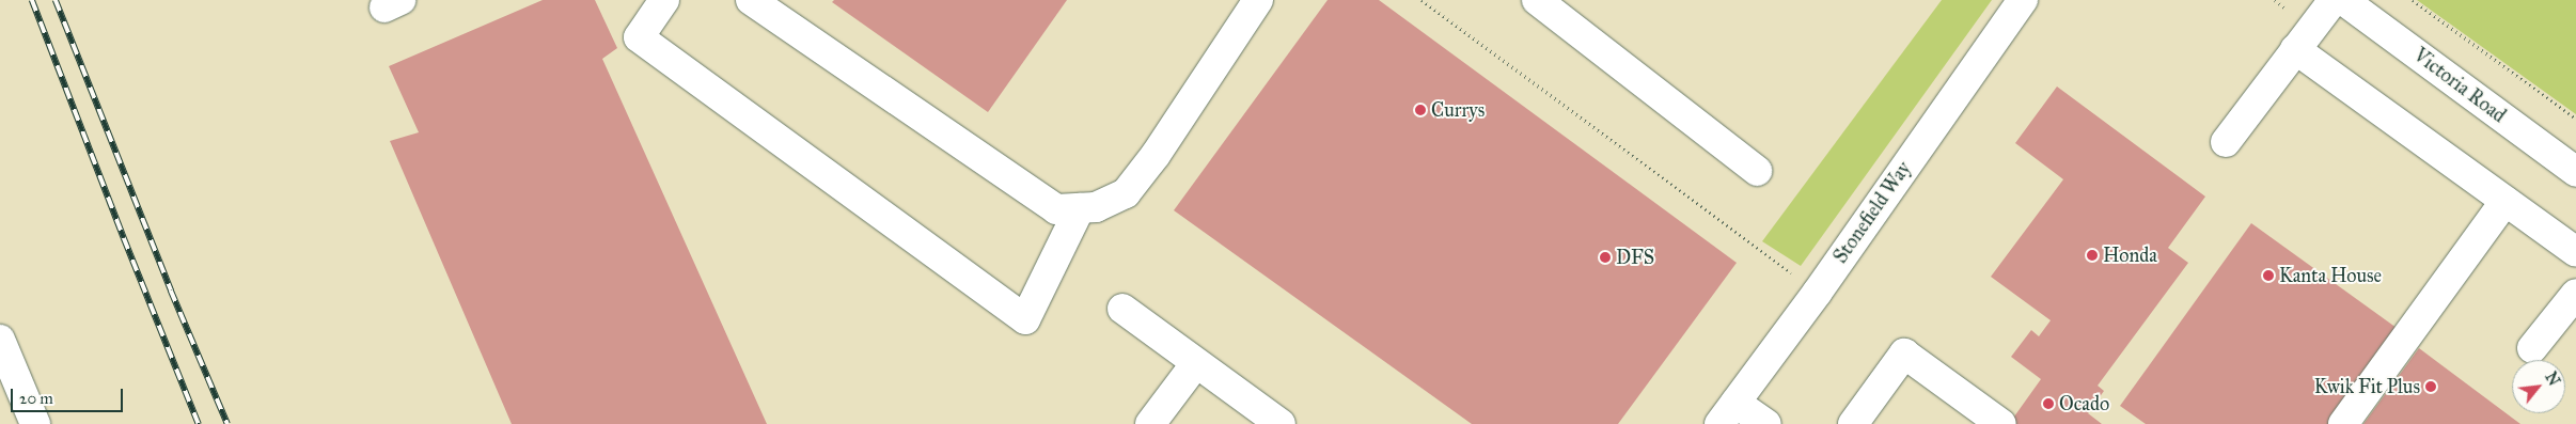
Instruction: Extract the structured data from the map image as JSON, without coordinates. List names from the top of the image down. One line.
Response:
{"streets":{"street":["Victoria Road","Stonefield Way"]},"places":["Currys","Honda","DFS","Kanta House","Kwik Fit Plus","Ocado"],"scale_bar":"20 m","north":"top right"}
